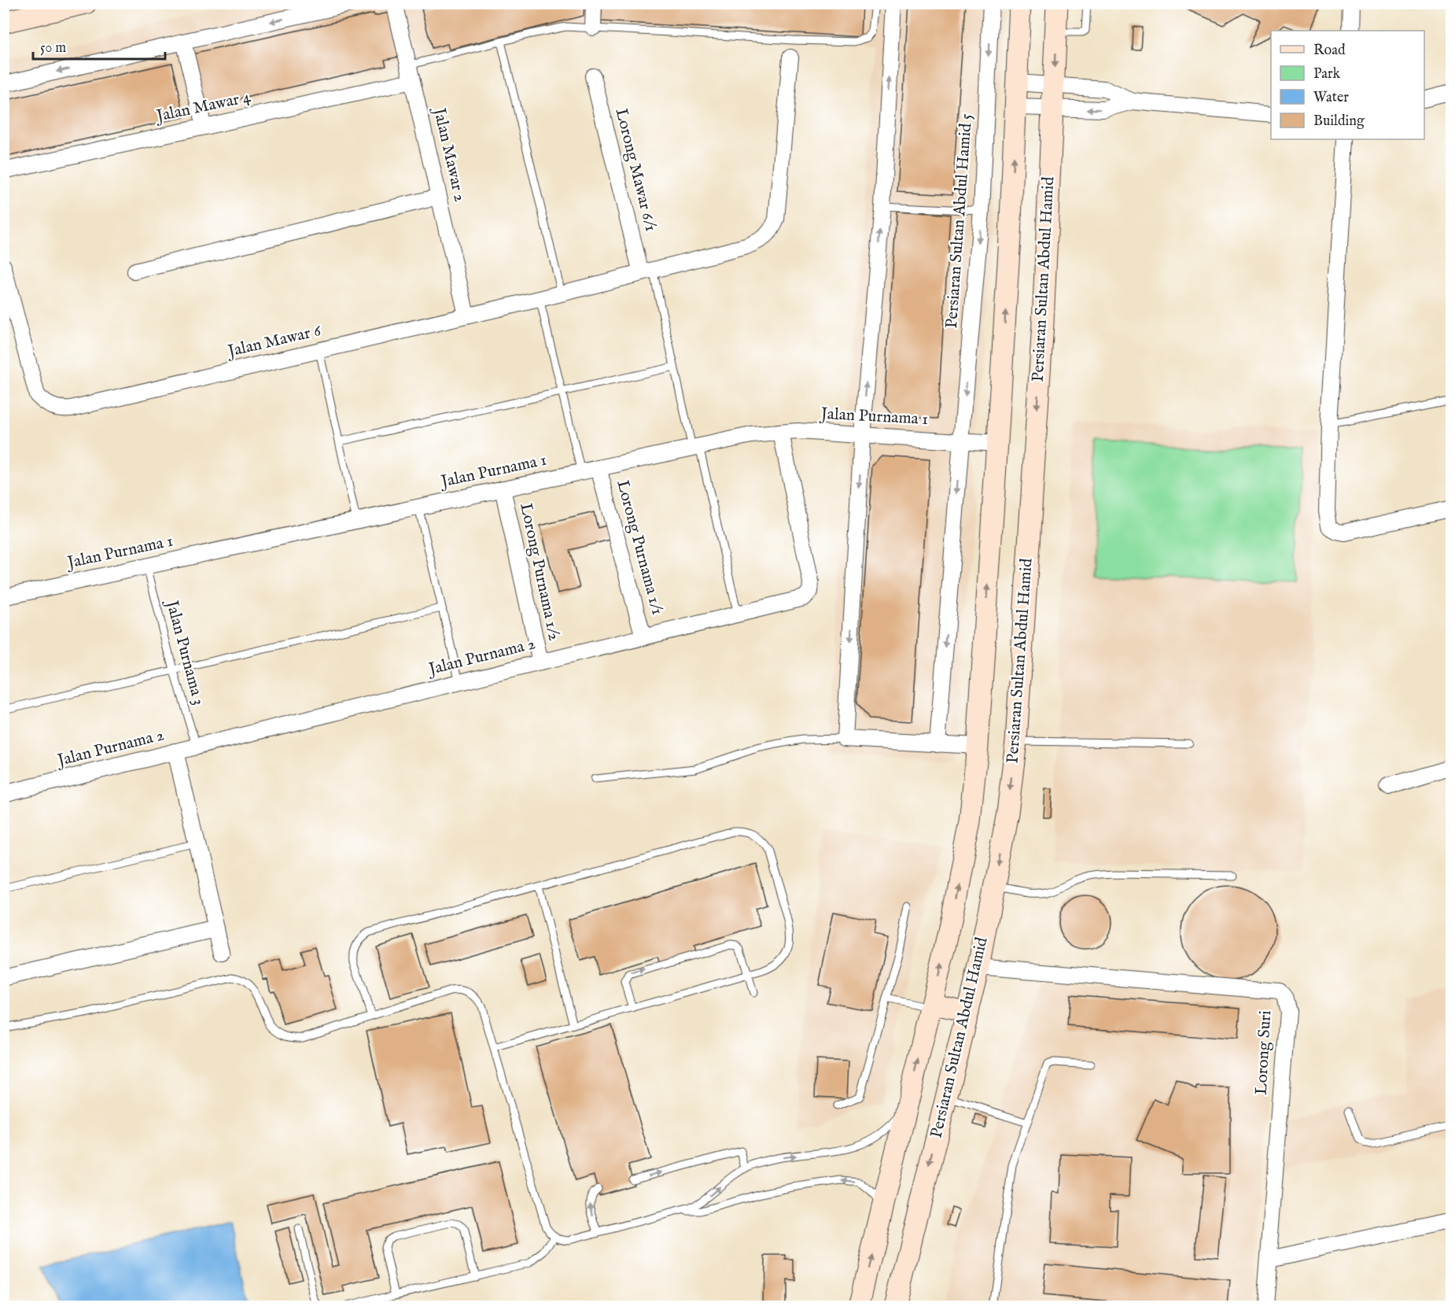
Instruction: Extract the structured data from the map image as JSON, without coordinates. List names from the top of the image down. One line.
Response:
{"streets":{"main road":["Persiaran Sultan Abdul Hamid"],"street":["Jalan Mawar 4","Jalan Mawar 2","Lorong Mawar 6/1","Persiaran Sultan Abdul Hamid 5","Jalan Mawar 6","Jalan Purnama 1","Lorong Purnama 1/1","Lorong Purnama 1/2","Jalan Purnama 2","Lorong Suri"],"lane":["Jalan Purnama 3"]},"crossings":[["Jalan Mawar 4","Jalan Mawar 2"],["Jalan Mawar 2","Jalan Mawar 6"],["Lorong Mawar 6/1","Jalan Mawar 6"],["Persiaran Sultan Abdul Hamid 5","Jalan Purnama 1"],["Persiaran Sultan Abdul Hamid","Jalan Purnama 1"],["Persiaran Sultan Abdul Hamid","Lorong Suri"],["Jalan Purnama 1","Lorong Purnama 1/1"],["Jalan Purnama 1","Lorong Purnama 1/2"],["Jalan Purnama 1","Jalan Purnama 3"],["Jalan Purnama 1","Jalan Purnama 2"],["Lorong Purnama 1/1","Jalan Purnama 2"],["Lorong Purnama 1/2","Jalan Purnama 2"],["Jalan Purnama 3","Jalan Purnama 2"]],"legend":["Road","Park","Water","Building"],"scale_bar":"50 m"}
